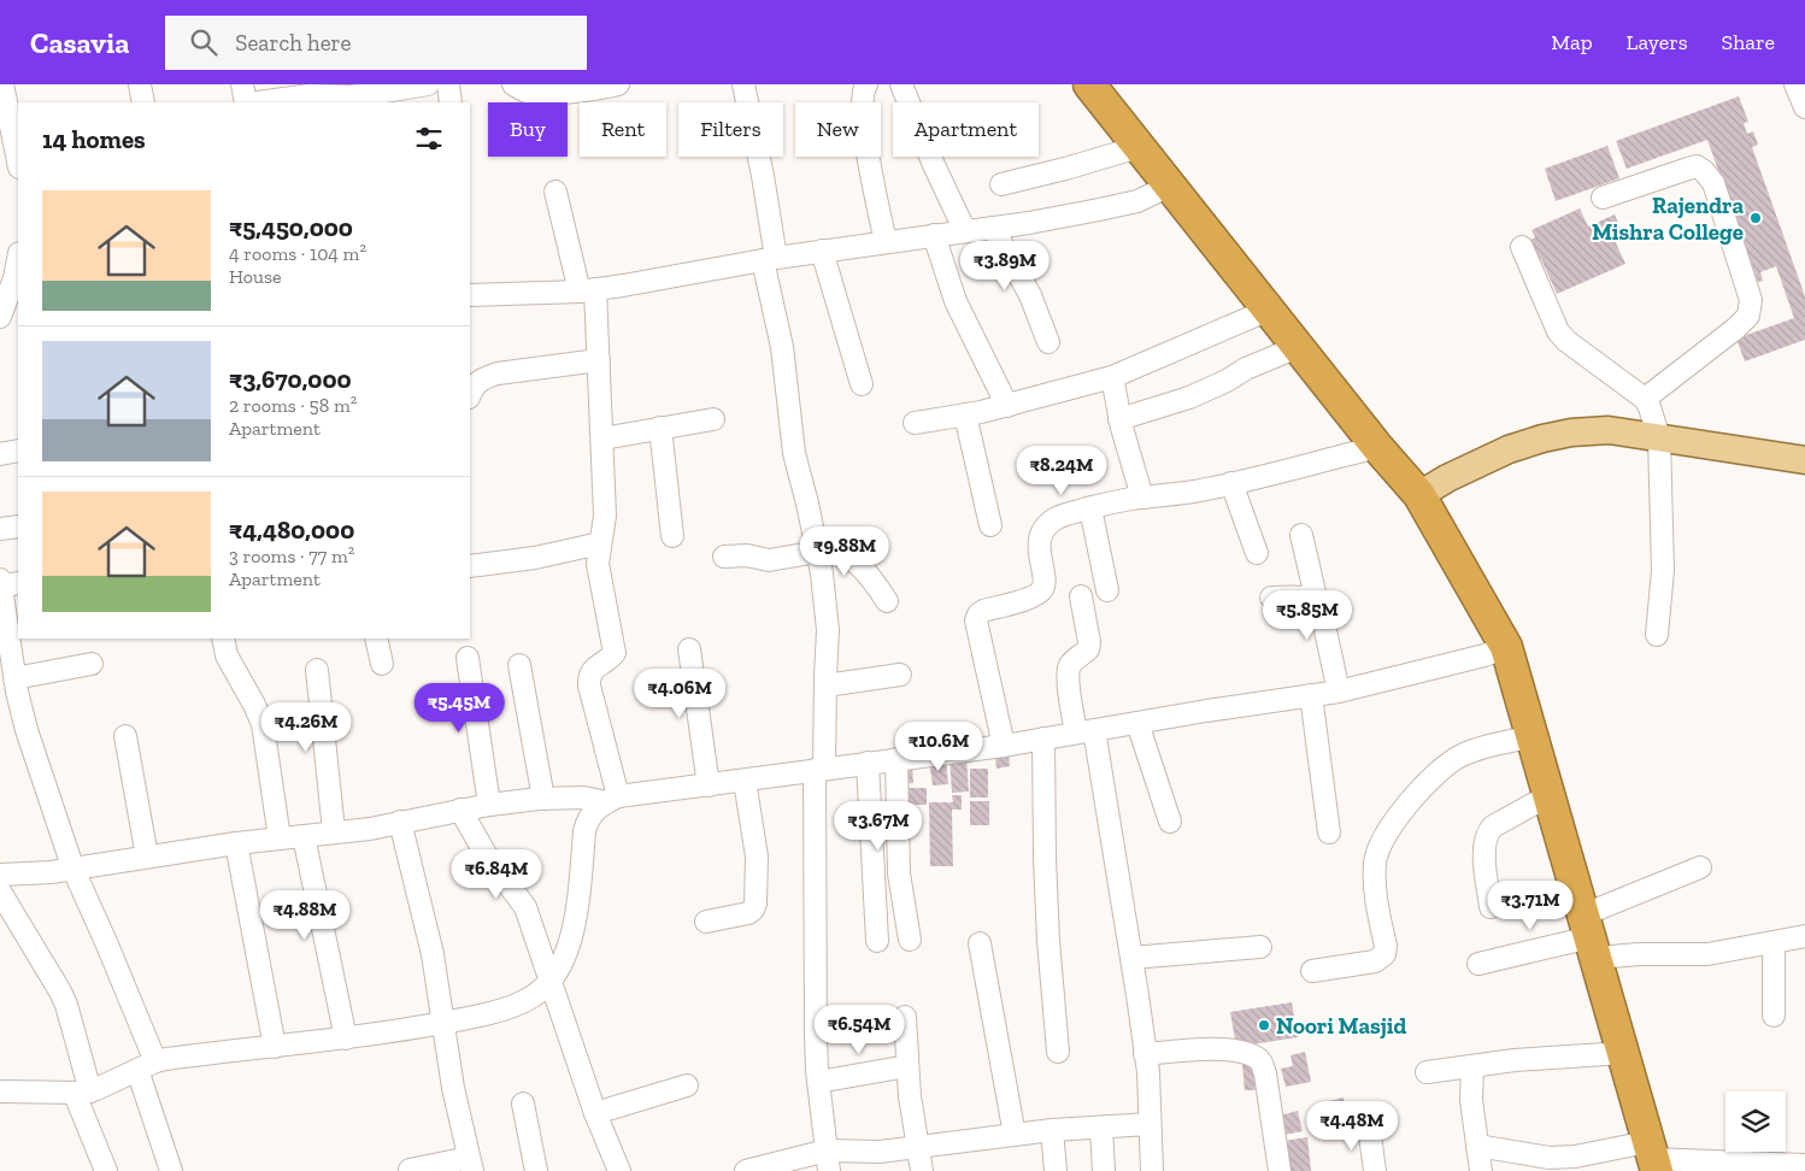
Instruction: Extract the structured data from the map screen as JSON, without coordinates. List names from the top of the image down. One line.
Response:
{"places":["Rajendra Mishra College","Noori Masjid"],"page":{"header":"Casavia","search":"Search here","nav":["Map","Layers","Share"],"chip":["Buy","Rent","Filters","New","Apartment"],"heading":"14 homes","list":[{"name":"₹5,450,000","note":"4 rooms · 104 m² · House"},{"name":"₹3,670,000","note":"2 rooms · 58 m² · Apartment"},{"name":"₹4,480,000","note":"3 rooms · 77 m² · Apartment"}],"price":["₹3.89M","₹8.24M","₹9.88M","₹5.85M","₹4.06M","₹5.45M","₹4.26M","₹10.6M","₹3.67M","₹6.84M","₹3.71M","₹4.88M","₹6.54M","₹4.48M"]}}
